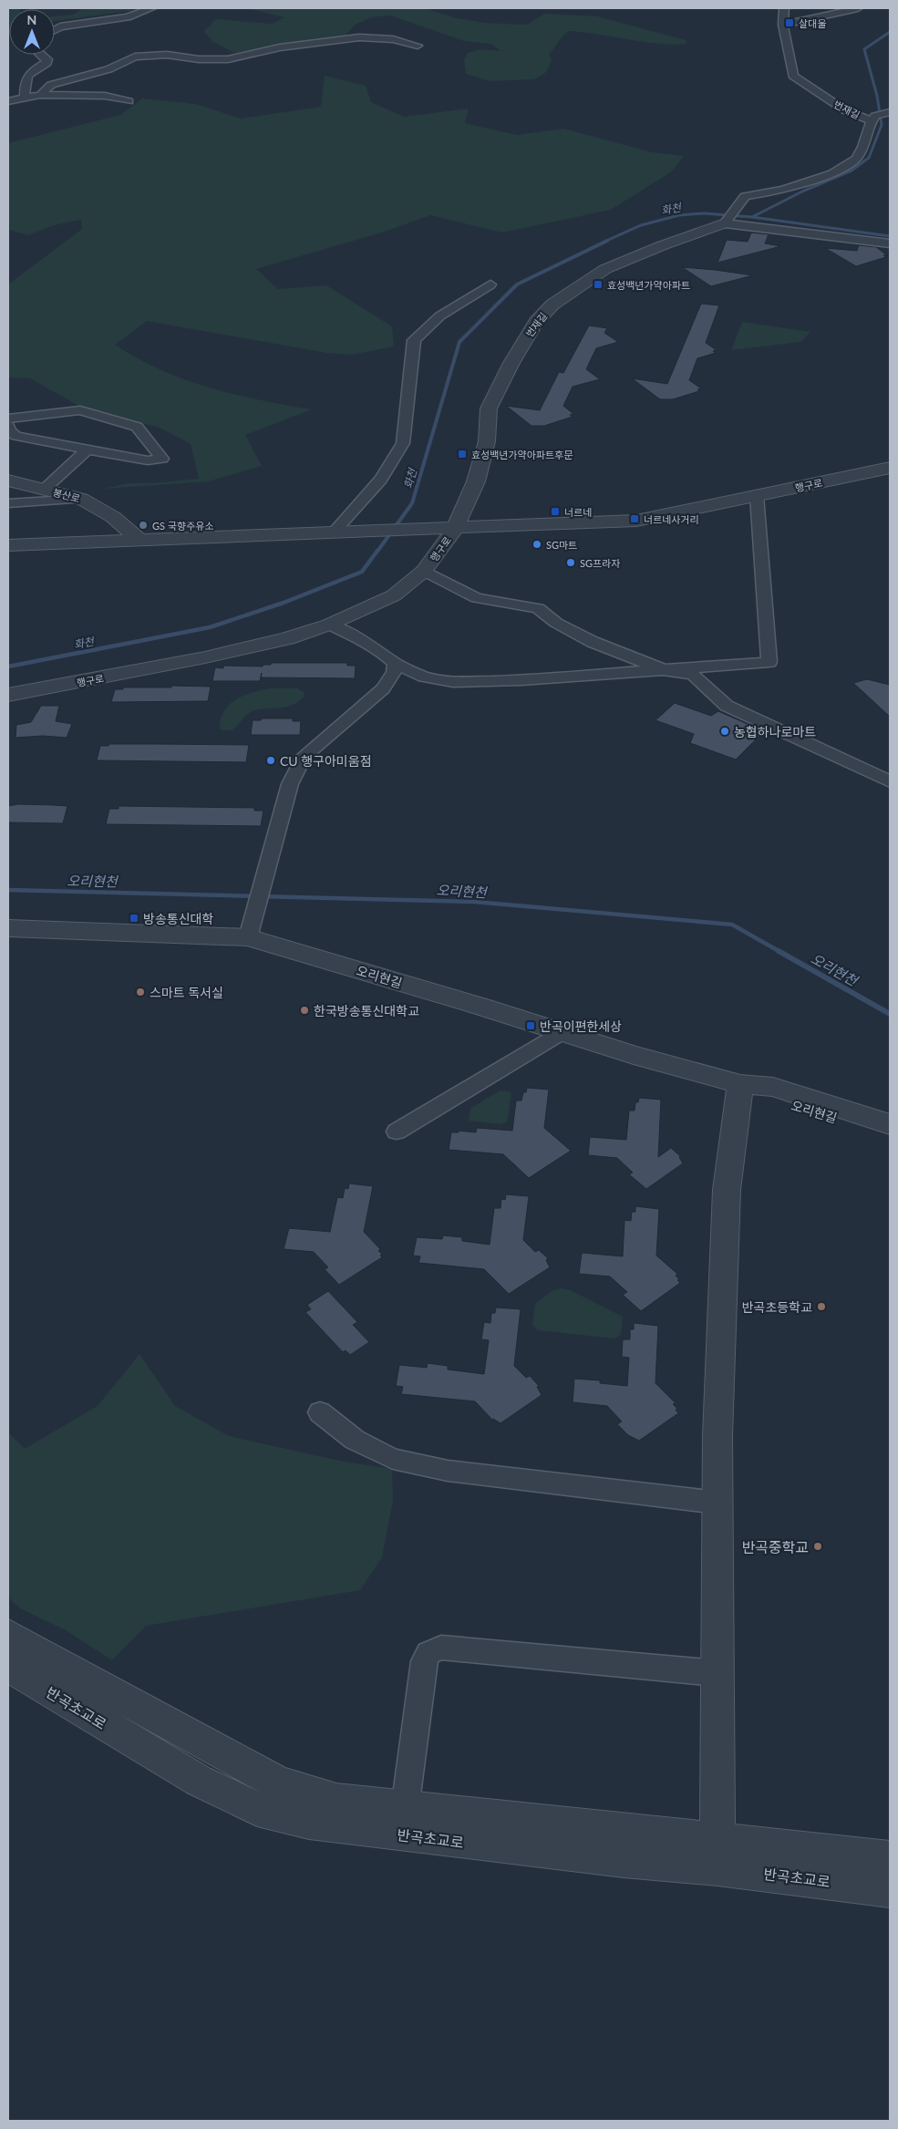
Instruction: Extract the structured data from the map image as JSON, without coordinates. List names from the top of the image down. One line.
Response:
{"streets":{"street":["번재길","행구로","봉산로","오리현길","반곡초교로"]},"crossings":[["번재길","행구로"]],"water":["화천","오리현천"],"places":{"transit":["살대울","효성백년가약아파트","효성백년가약아파트후문","너르네","너르네사거리","방송통신대학","반곡이편한세상"],"other":["GS 국향주유소","SG마트","SG프라자","농협하나로마트","CU 행구아미움점","스마트 독서실","한국방송통신대학교","반곡초등학교","반곡중학교"]},"north":"top"}
